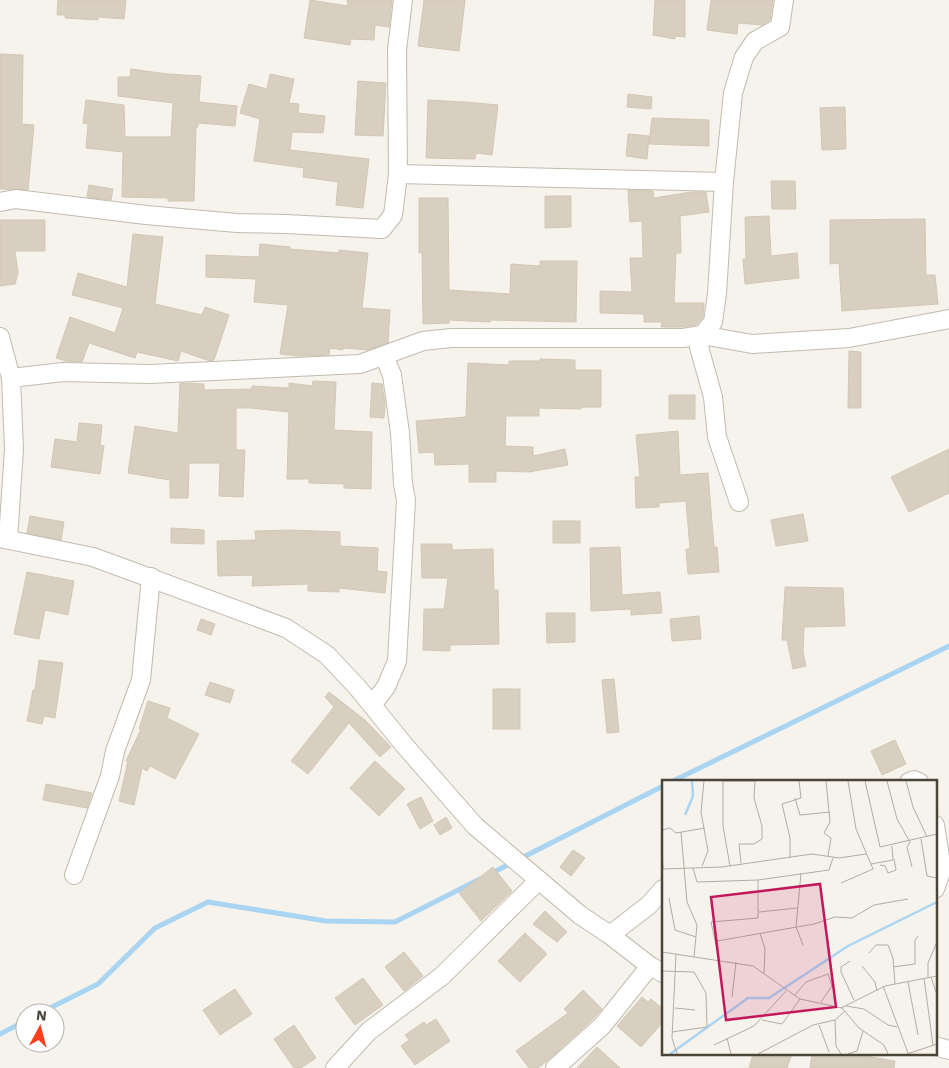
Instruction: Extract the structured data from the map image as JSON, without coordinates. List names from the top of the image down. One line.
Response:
{"north":"top"}
